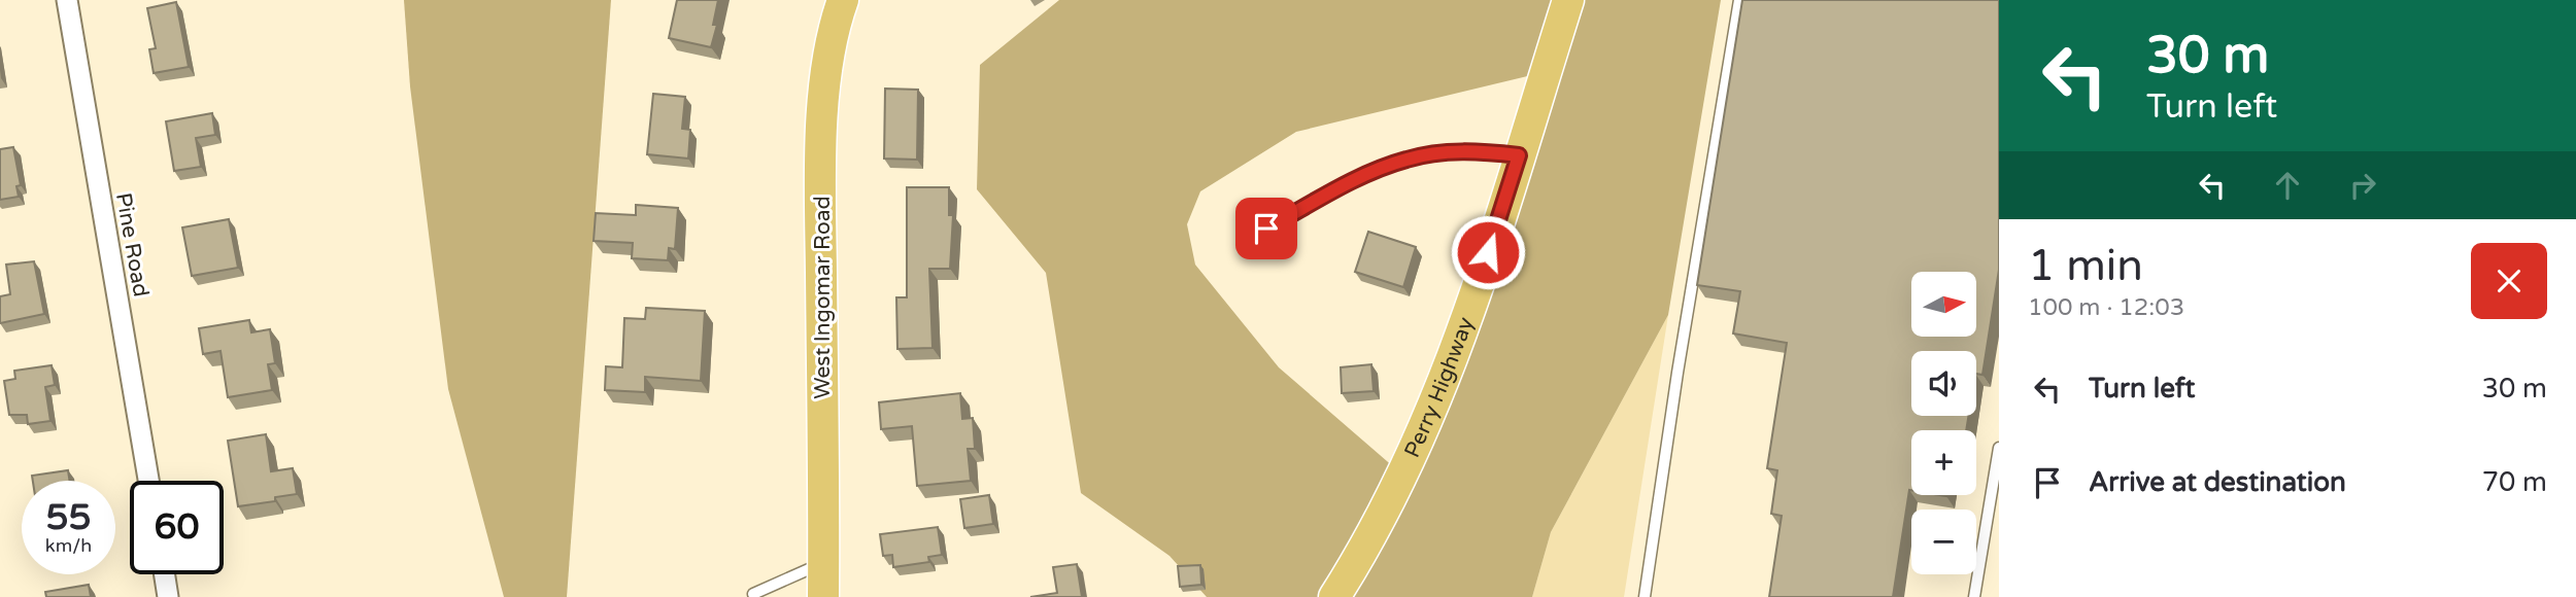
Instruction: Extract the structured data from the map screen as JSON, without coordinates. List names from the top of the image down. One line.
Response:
{"streets":{"main road":["West Ingomar Road","Perry Highway"],"street":["Pine Road"]},"north":"right","page":{"turn":["30 m","Turn left"],"heading":["1 min","100 m · 12:03"],"map_buttons":["+","−"],"list":[{"name":"Turn left","value":"30 m"},{"name":"Arrive at destination","value":"70 m"}],"speed":"55 km/h","limit":"60"}}
